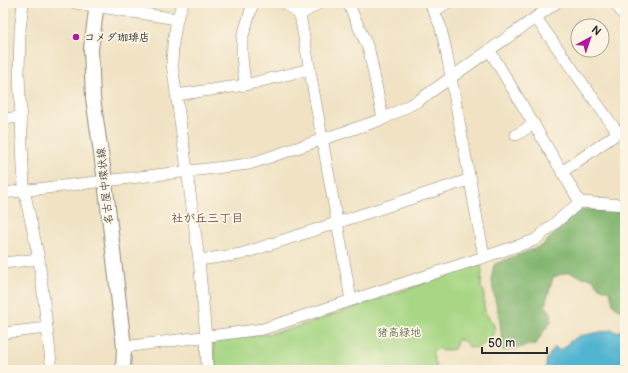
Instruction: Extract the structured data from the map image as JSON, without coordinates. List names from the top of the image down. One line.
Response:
{"streets":{"main road":["名古屋中環状線"]},"districts":["社が丘三丁目"],"parks":["猪高緑地"],"places":["コメダ珈琲店"],"scale_bar":"50 m","north":"top right"}
